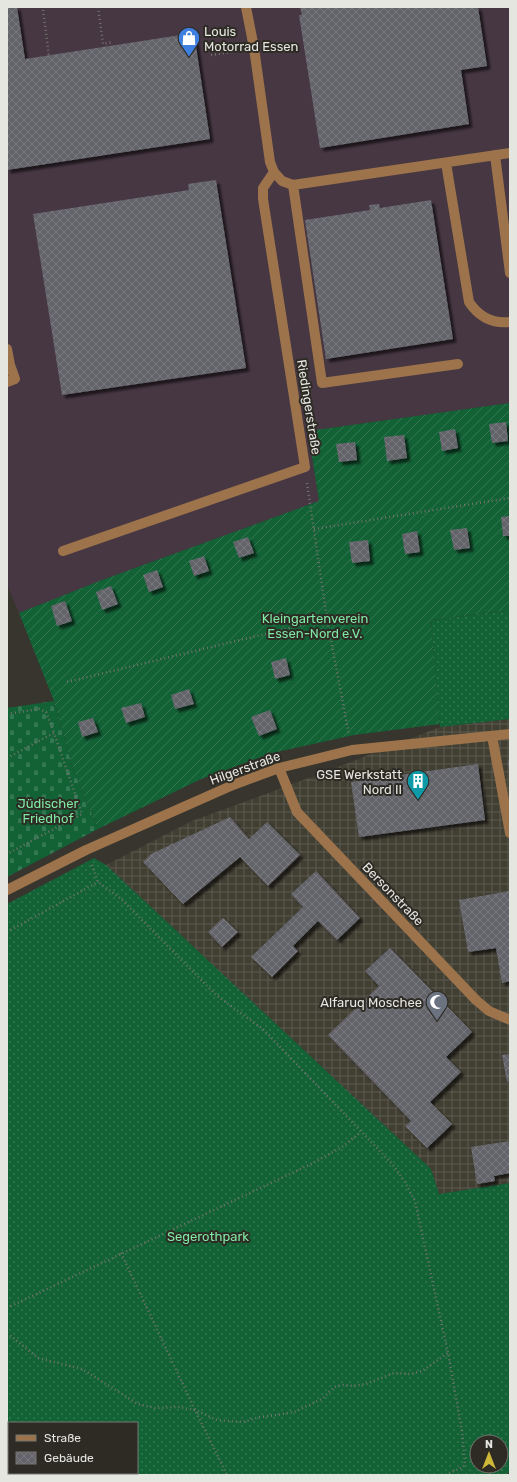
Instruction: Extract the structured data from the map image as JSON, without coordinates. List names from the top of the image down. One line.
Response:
{"streets":{"street":["Riedingerstraße","Hilgerstraße","Bersonstraße"]},"crossings":[["Hilgerstraße","Bersonstraße"]],"parks":["Kleingartenverein Essen-Nord e.V.","Jüdischer Friedhof","Segerothpark"],"places":{"shop":["Louis Motorrad Essen"],"building":["GSE Werkstatt Nord II"],"mosque":["Alfaruq Moschee"]},"legend":["Straße","Gebäude"],"north":"top"}
